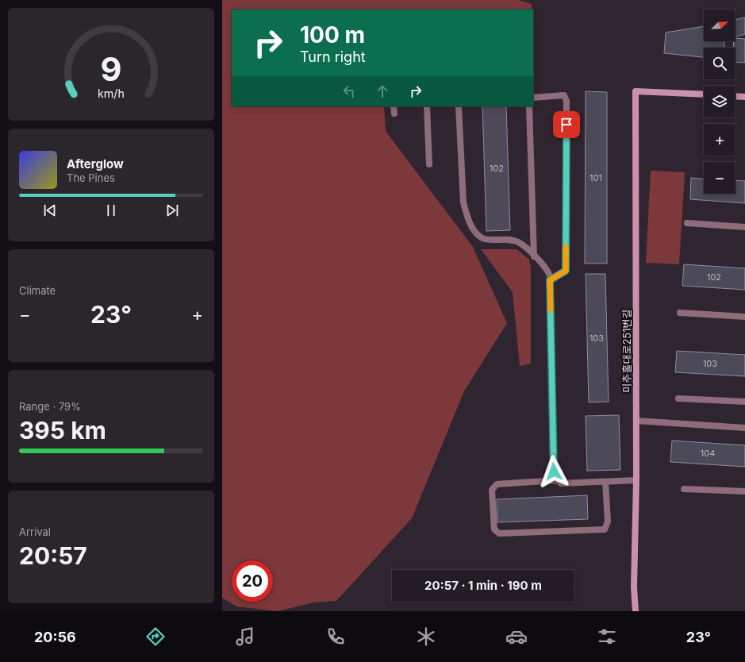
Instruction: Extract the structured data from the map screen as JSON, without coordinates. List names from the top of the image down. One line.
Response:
{"streets":{"street":["미추홀대로251번길"]},"house_numbers":["102","101","102","103","103","104"],"north":"top right","page":{"map_buttons":["+","−"],"turn":["100 m","Turn right"],"song":["Afterglow","The Pines"],"tile":["Climate",["Range · 79%","395 km"],["Arrival","20:57"]],"heat":["−","23°","+"],"limit":"20","trip":"20:57 · 1 min · 190 m","tabs":["20:56","23°"],"gauge":["9","km/h"]}}
